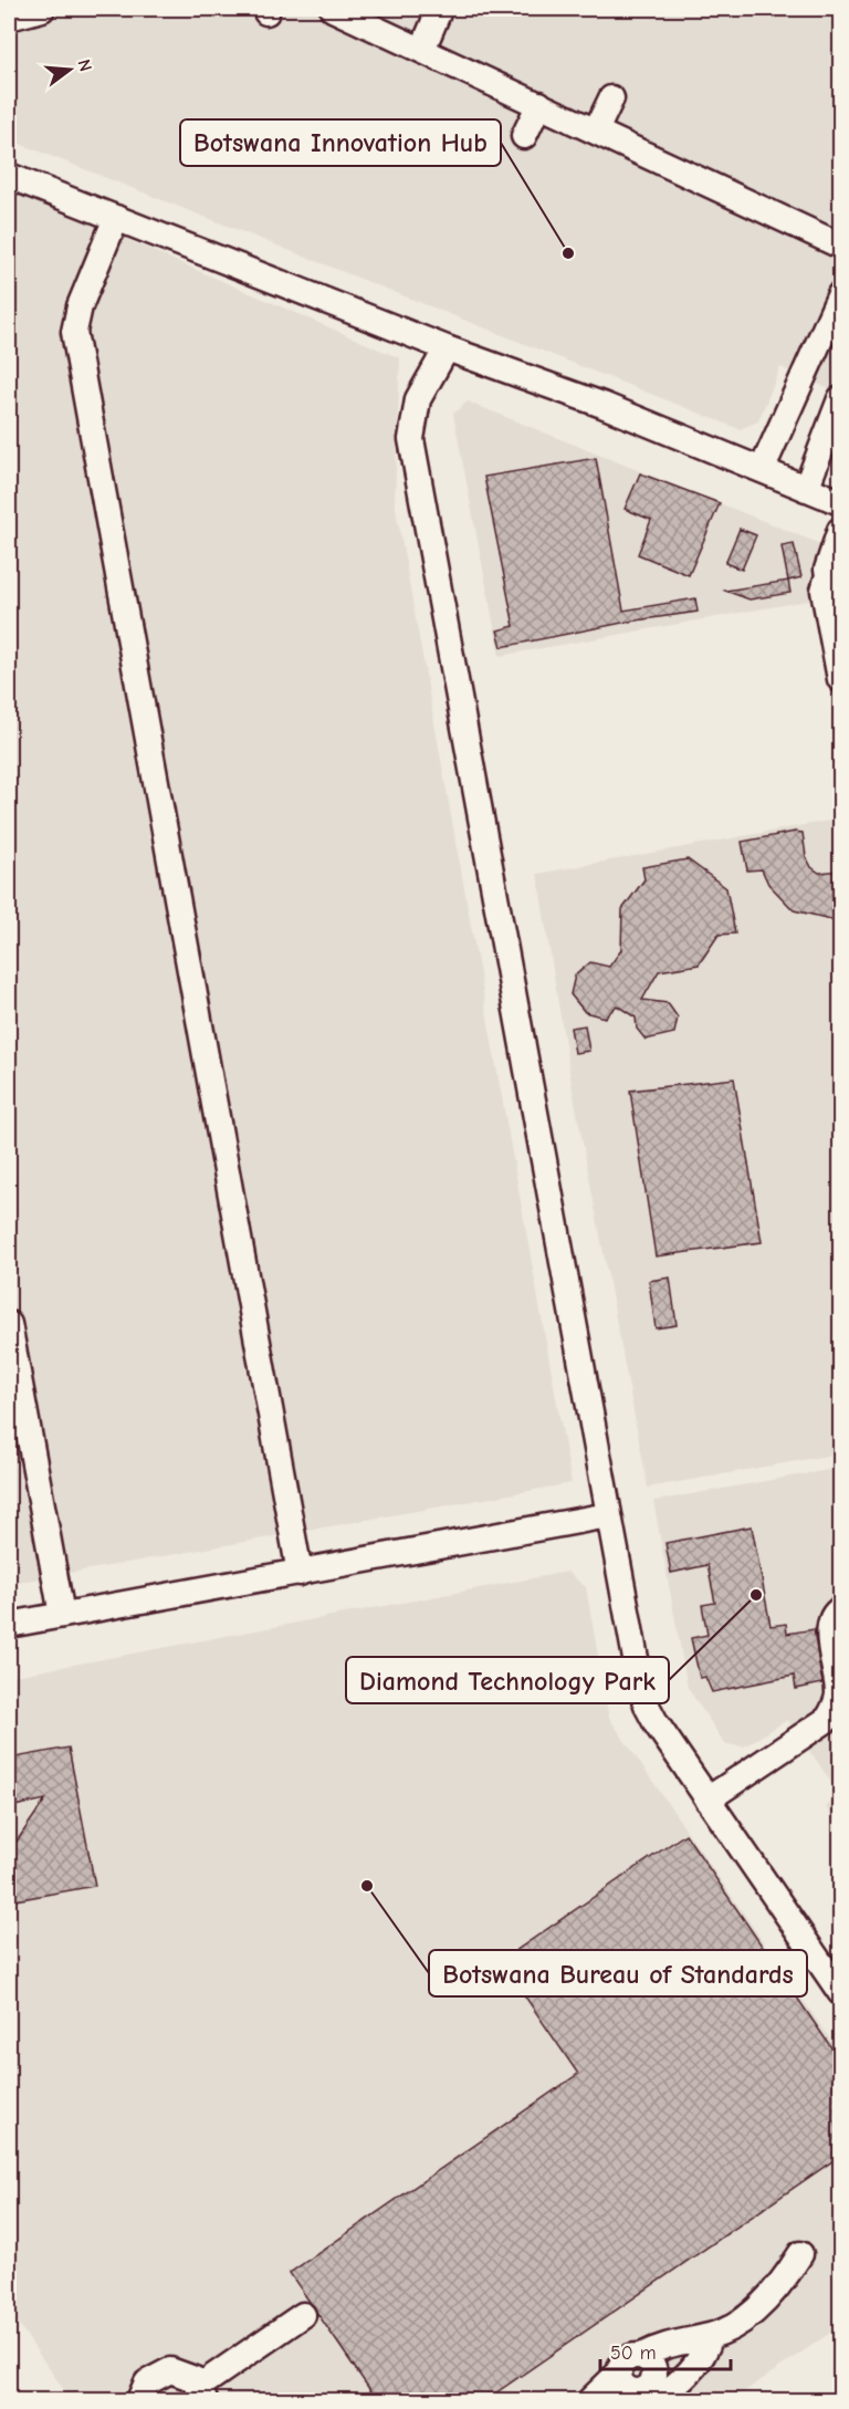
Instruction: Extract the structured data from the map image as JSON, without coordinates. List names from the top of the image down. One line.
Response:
{"places":["Botswana Innovation Hub","Diamond Technology Park","Botswana Bureau of Standards"],"scale_bar":"50 m","north":"right"}
